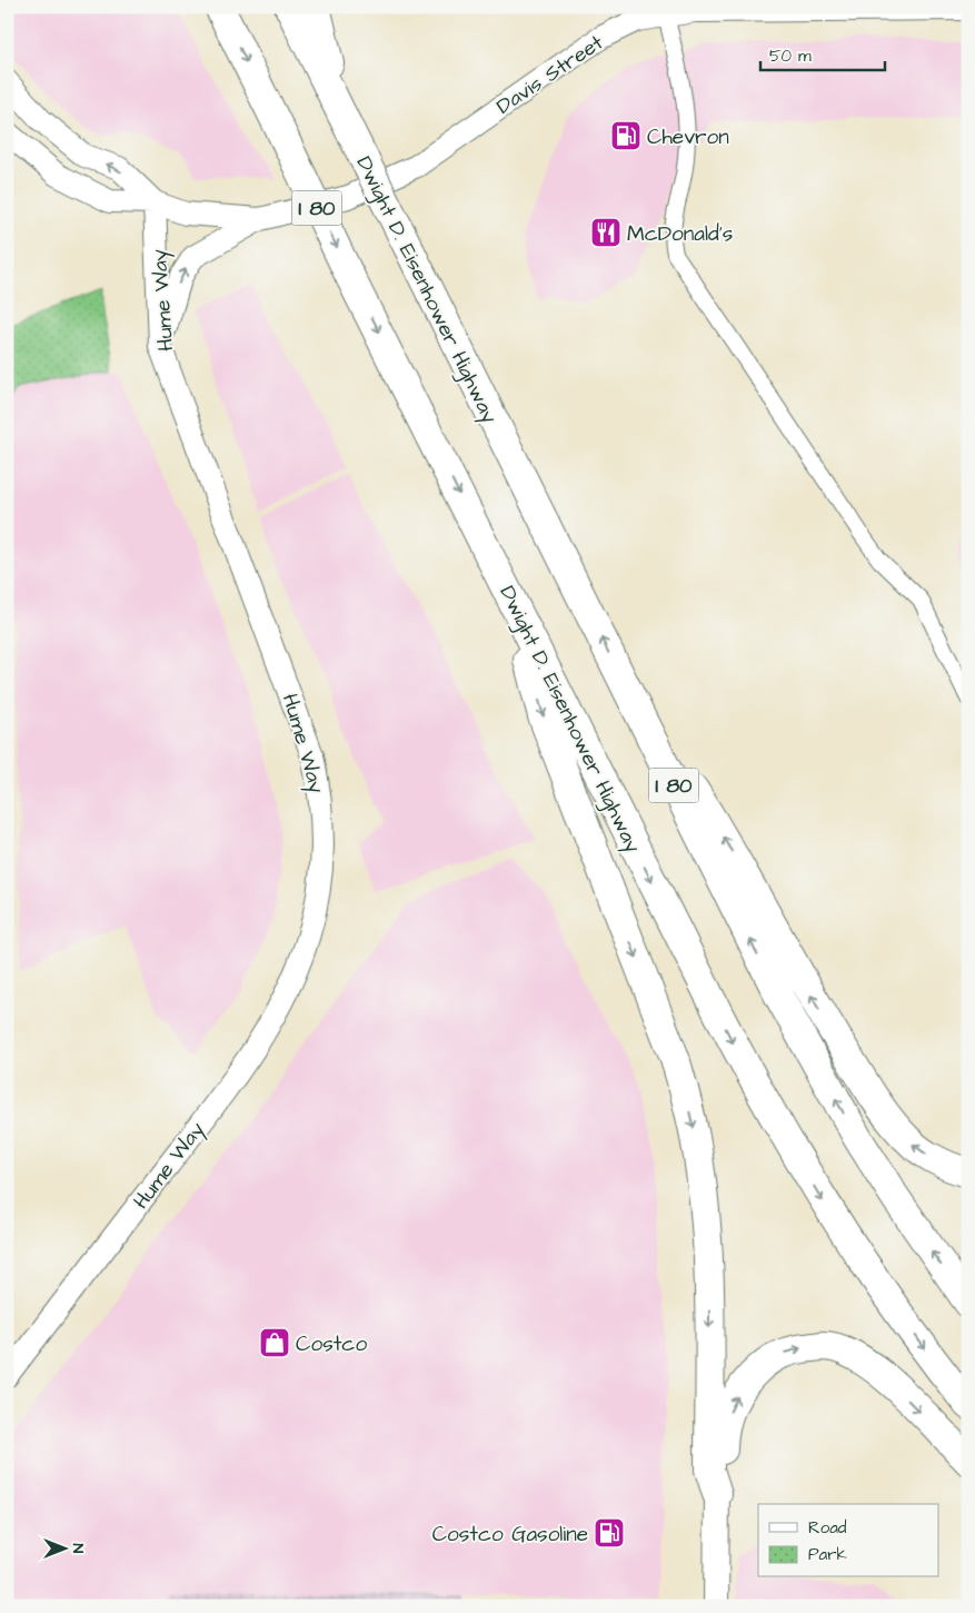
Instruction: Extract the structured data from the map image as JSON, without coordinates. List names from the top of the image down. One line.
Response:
{"streets":{"highway":["I 80","Dwight D. Eisenhower Highway"],"main road":["Davis Street","Hume Way"]},"crossings":[["Davis Street","Hume Way"]],"places":{"fuel station":["Chevron","Costco Gasoline"],"restaurant":["McDonald's"],"shop":["Costco"]},"legend":["Road","Park"],"scale_bar":"50 m","north":"right"}
